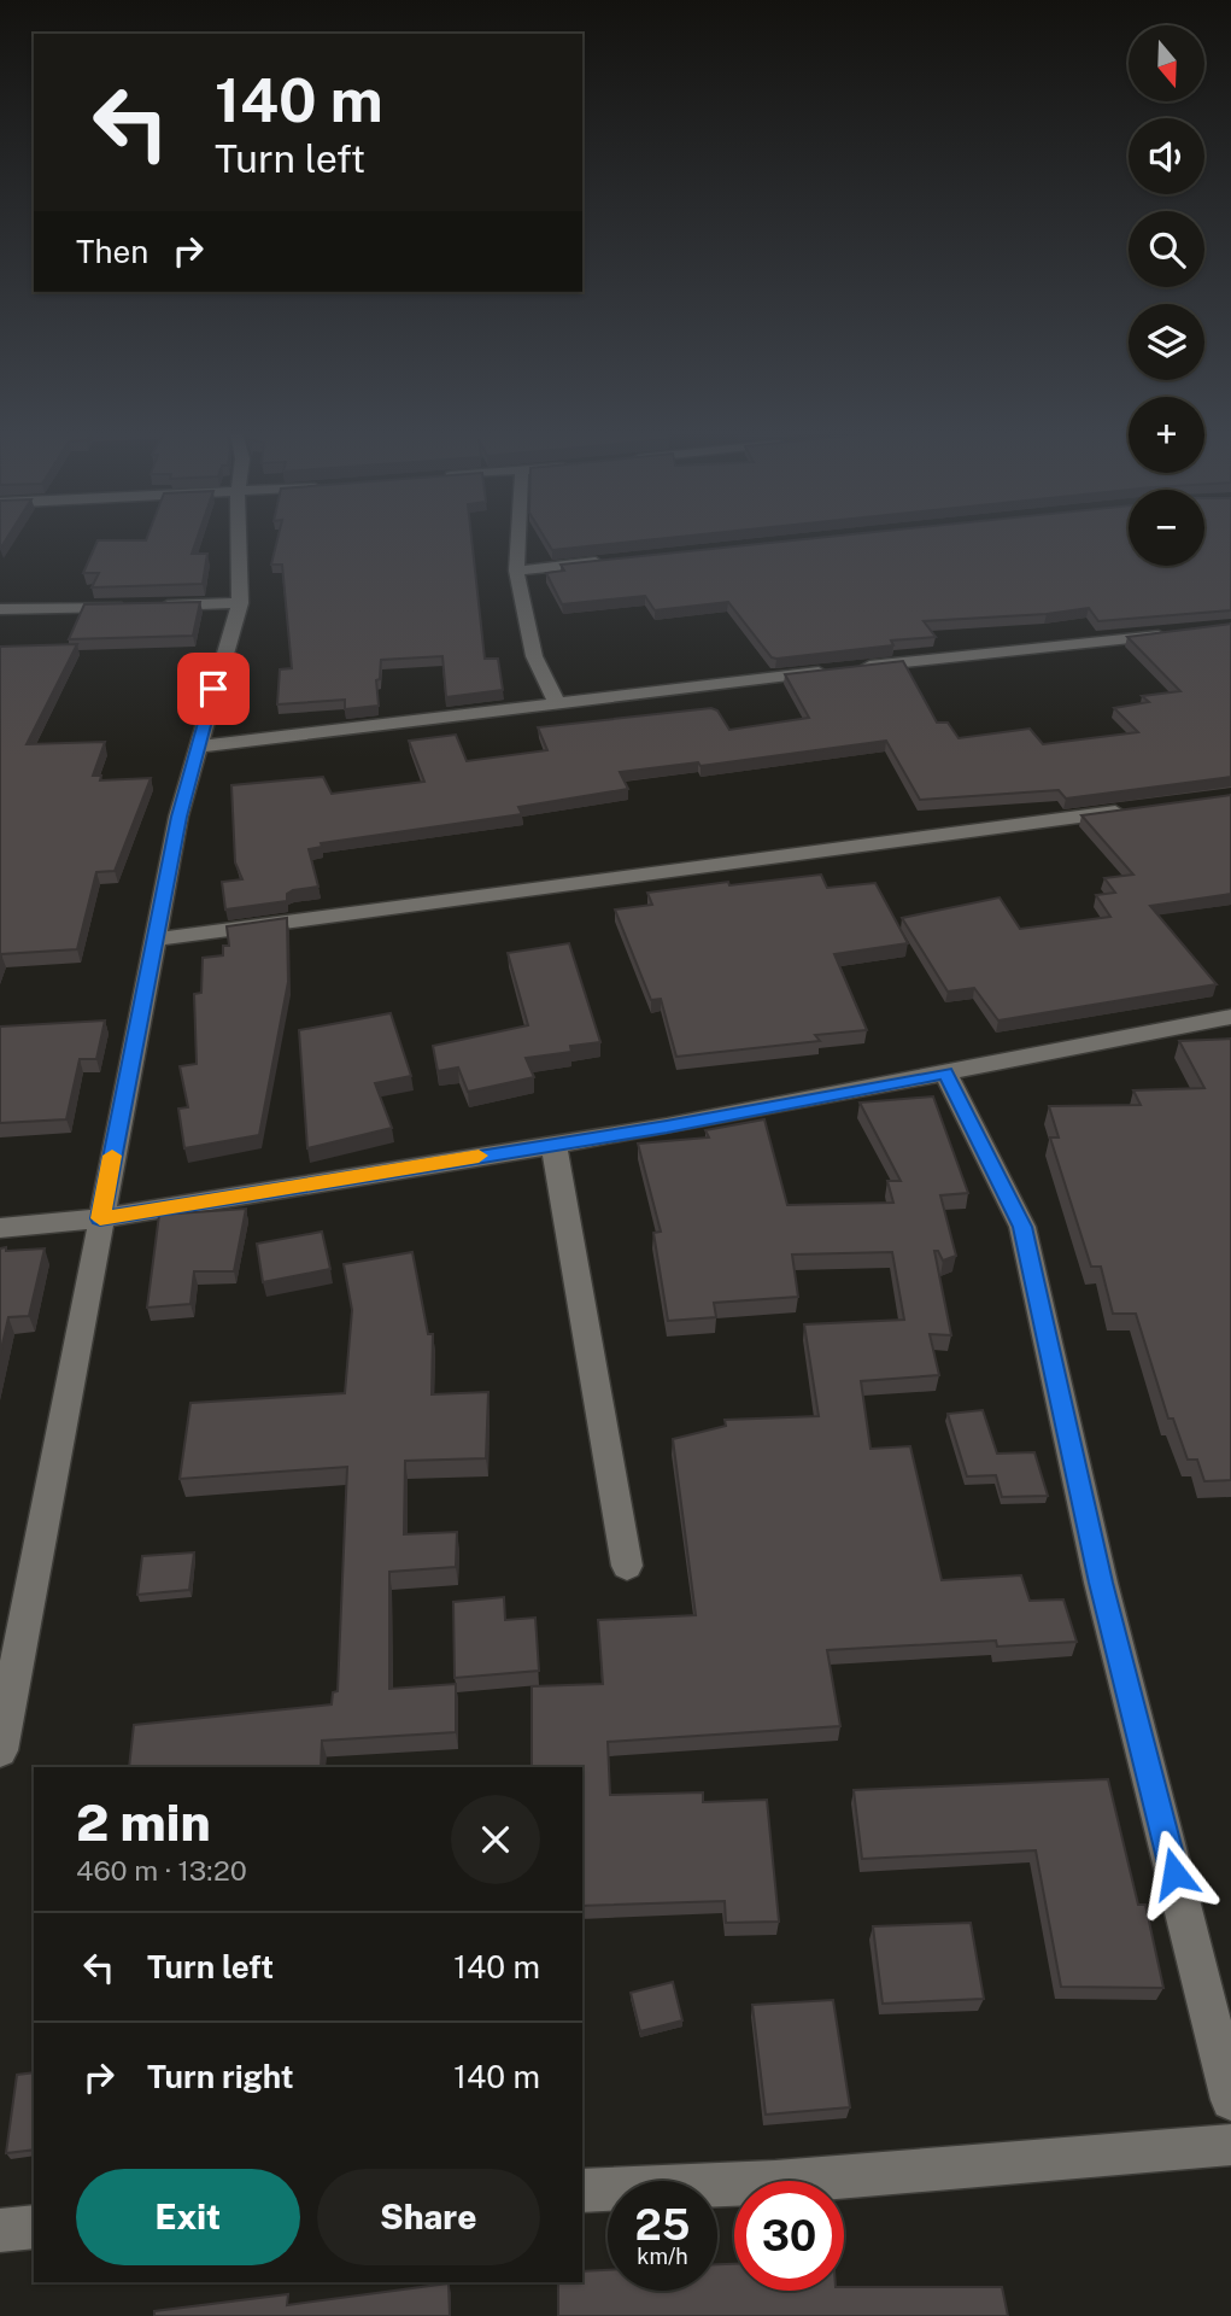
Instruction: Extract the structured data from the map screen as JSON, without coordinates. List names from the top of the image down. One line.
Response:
{"north":"bottom","page":{"map_buttons":["+","−"],"turn":["140 m","Turn left"],"then":"Then","heading":["2 min","460 m · 13:20"],"list":[{"name":"Turn left","value":"140 m"},{"name":"Turn right","value":"140 m"}],"buttons":["Exit","Share"],"speed":"25 km/h","limit":"30"}}
